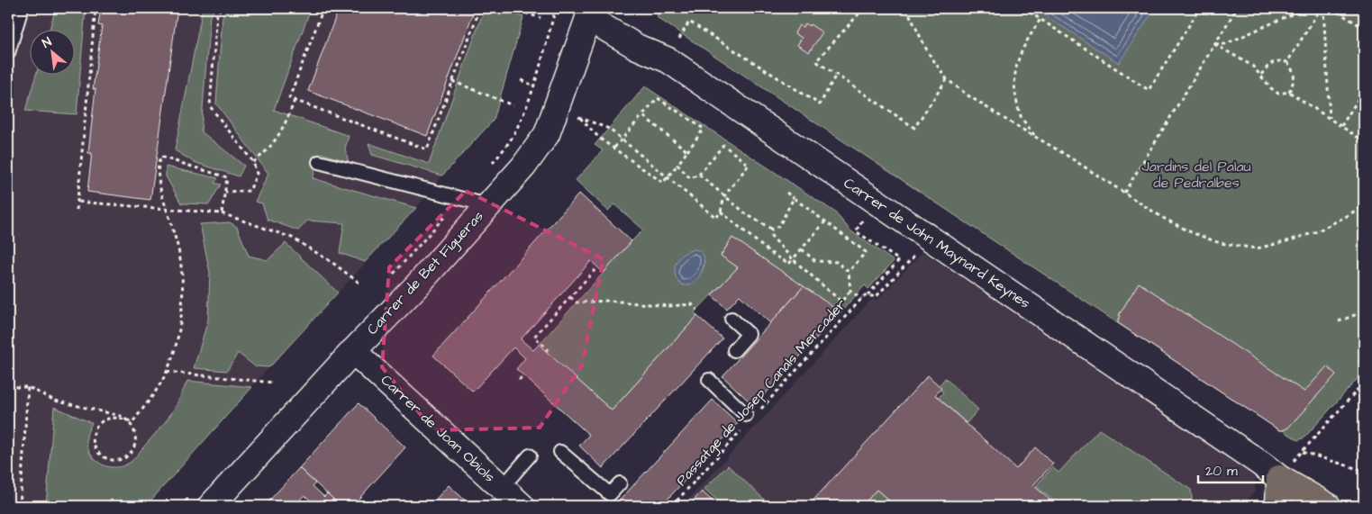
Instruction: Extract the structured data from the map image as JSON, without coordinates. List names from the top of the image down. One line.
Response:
{"streets":{"street":["Carrer de John Maynard Keynes","Carrer de Bet Figueras","Carrer de Joan Obiols"],"path":["Passatge de Josep Canals Mercader"]},"crossings":[["Carrer de John Maynard Keynes","Carrer de Bet Figueras"],["Carrer de Bet Figueras","Carrer de Joan Obiols"]],"parks":["Jardins del Palau de Pedralbes"],"scale_bar":"20 m","north":"top left"}
